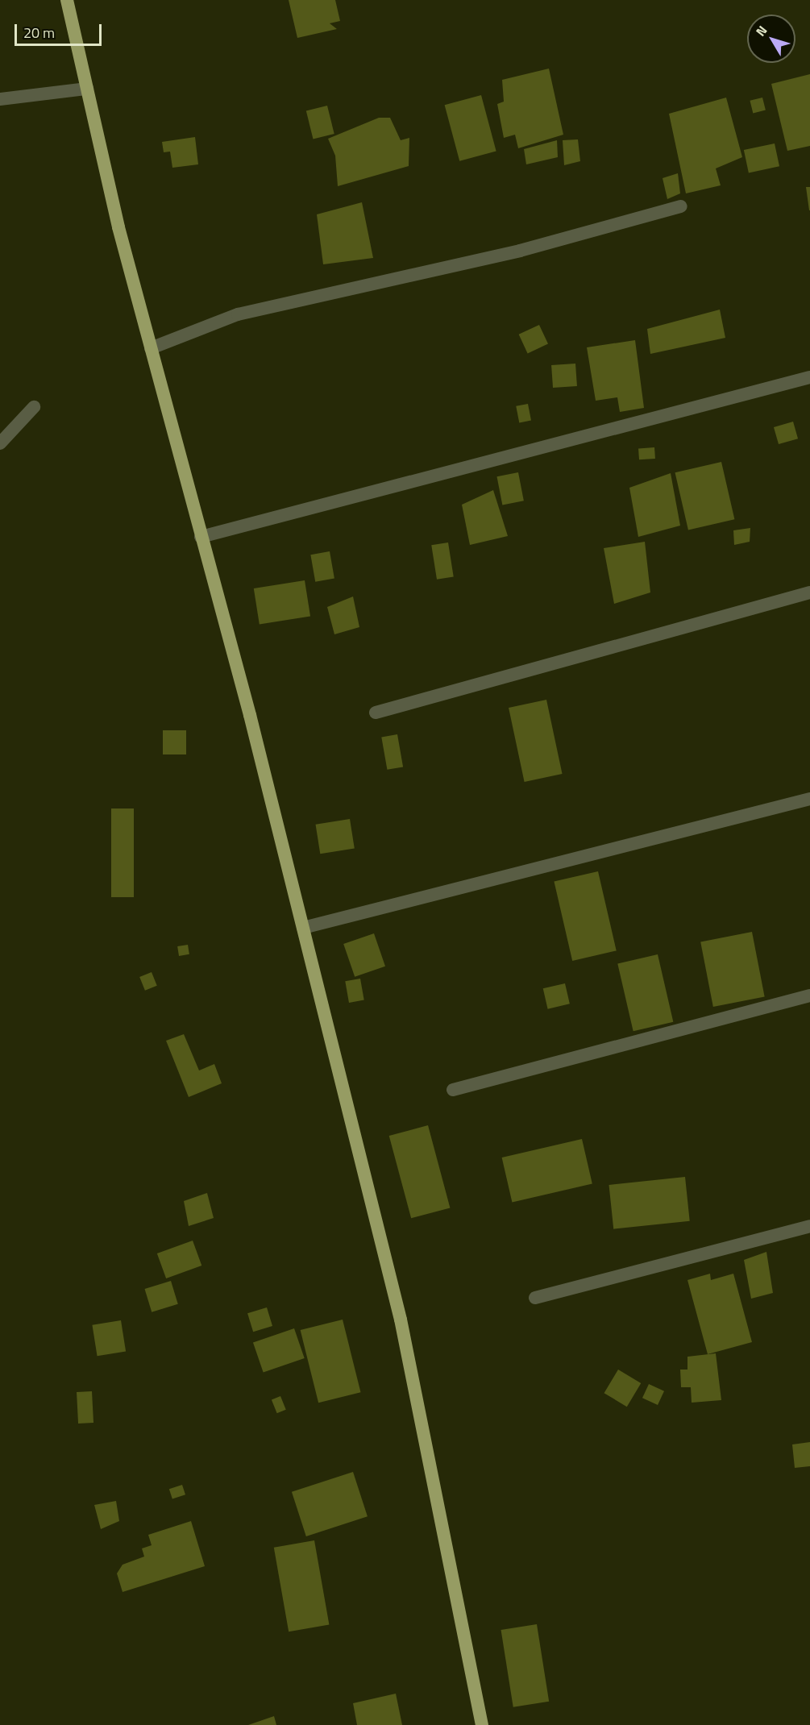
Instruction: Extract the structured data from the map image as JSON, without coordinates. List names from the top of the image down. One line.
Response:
{"scale_bar":"20 m","north":"top left"}
